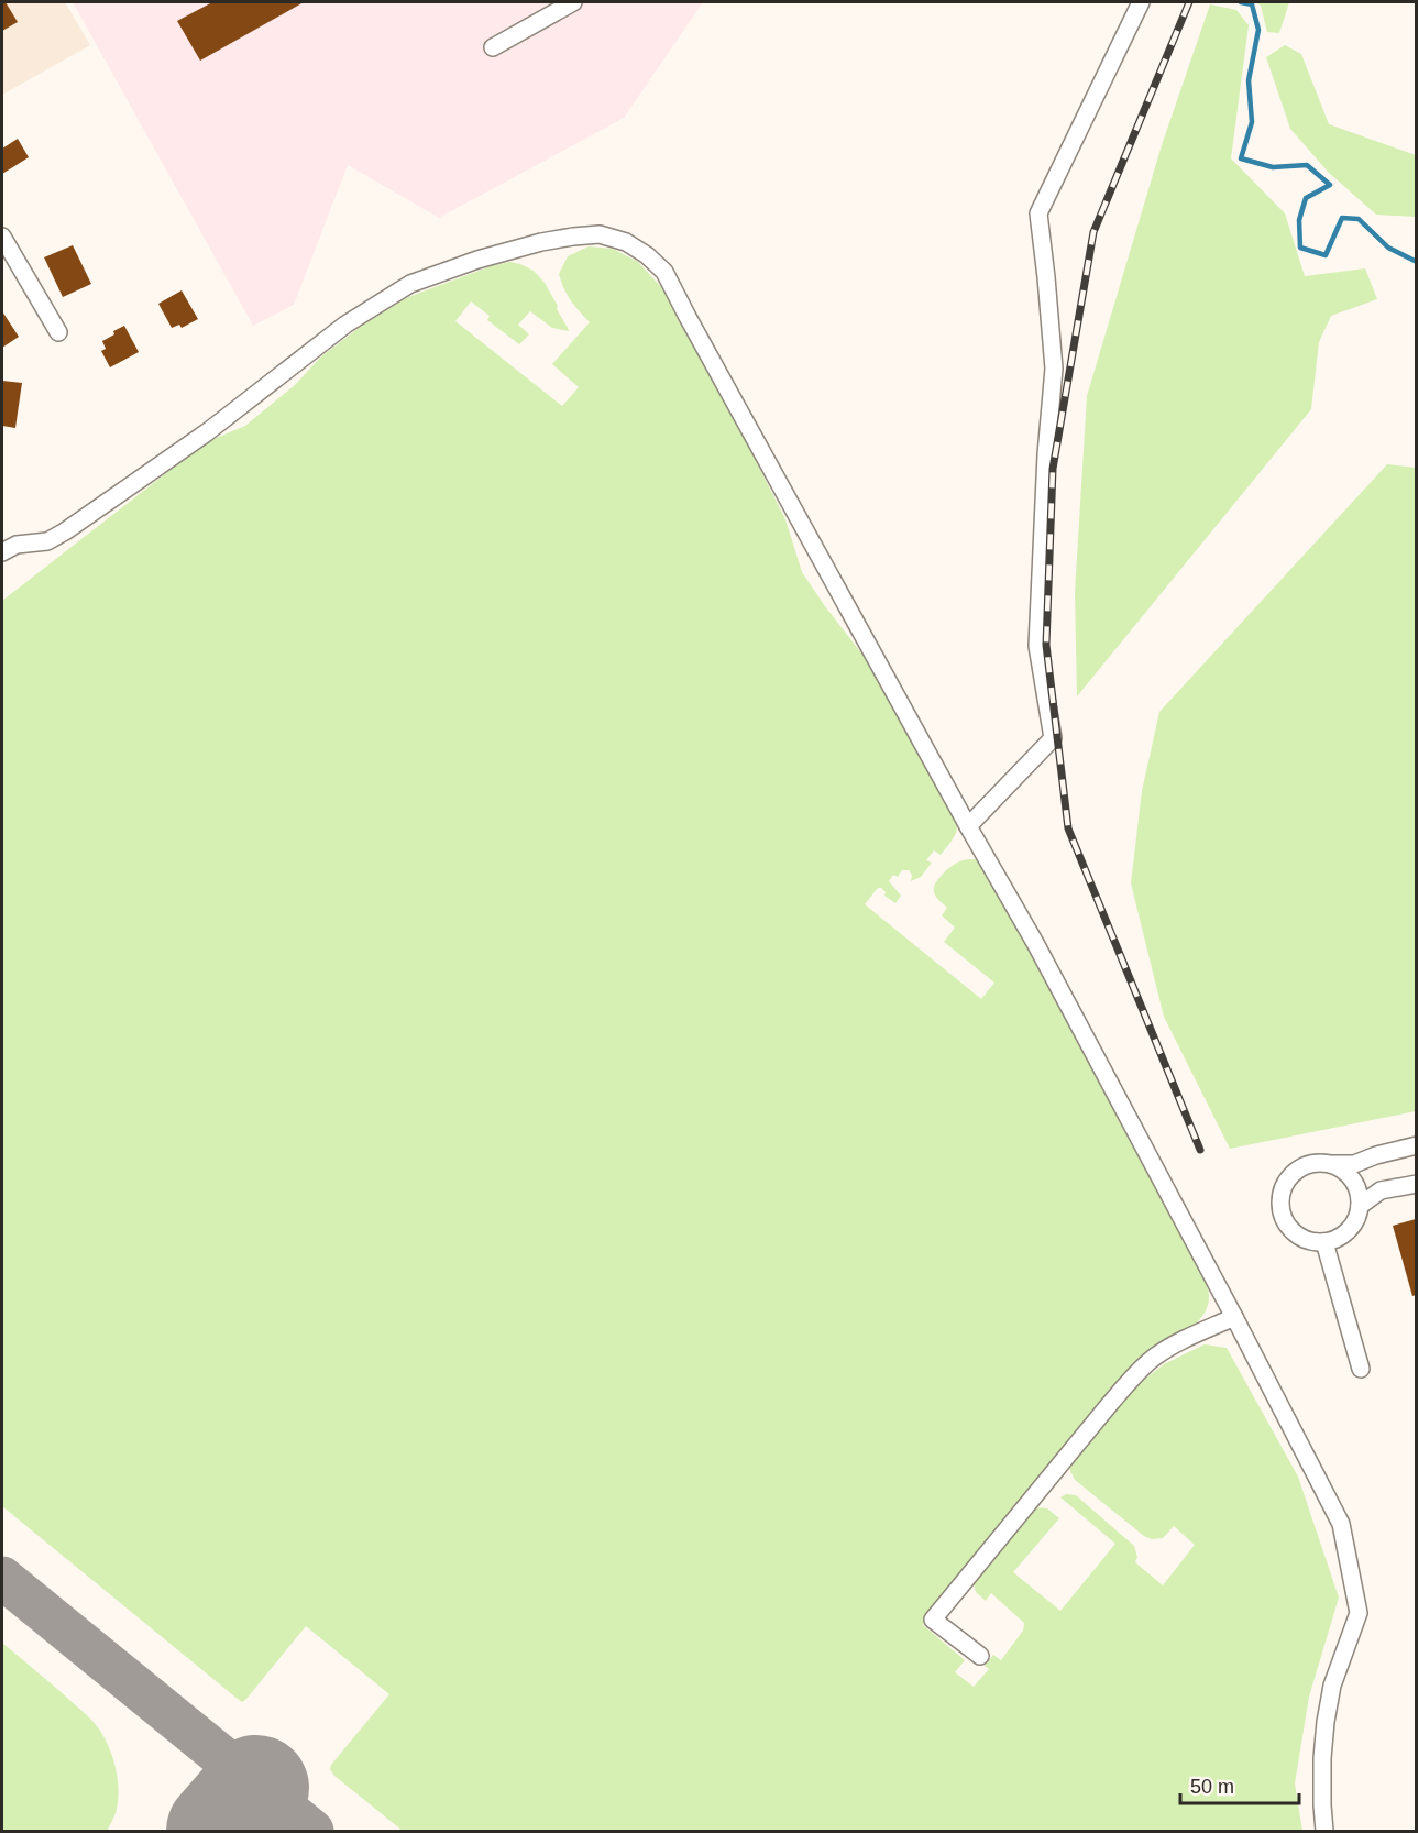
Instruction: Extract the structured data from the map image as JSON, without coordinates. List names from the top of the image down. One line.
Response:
{"scale_bar":"50 m"}
